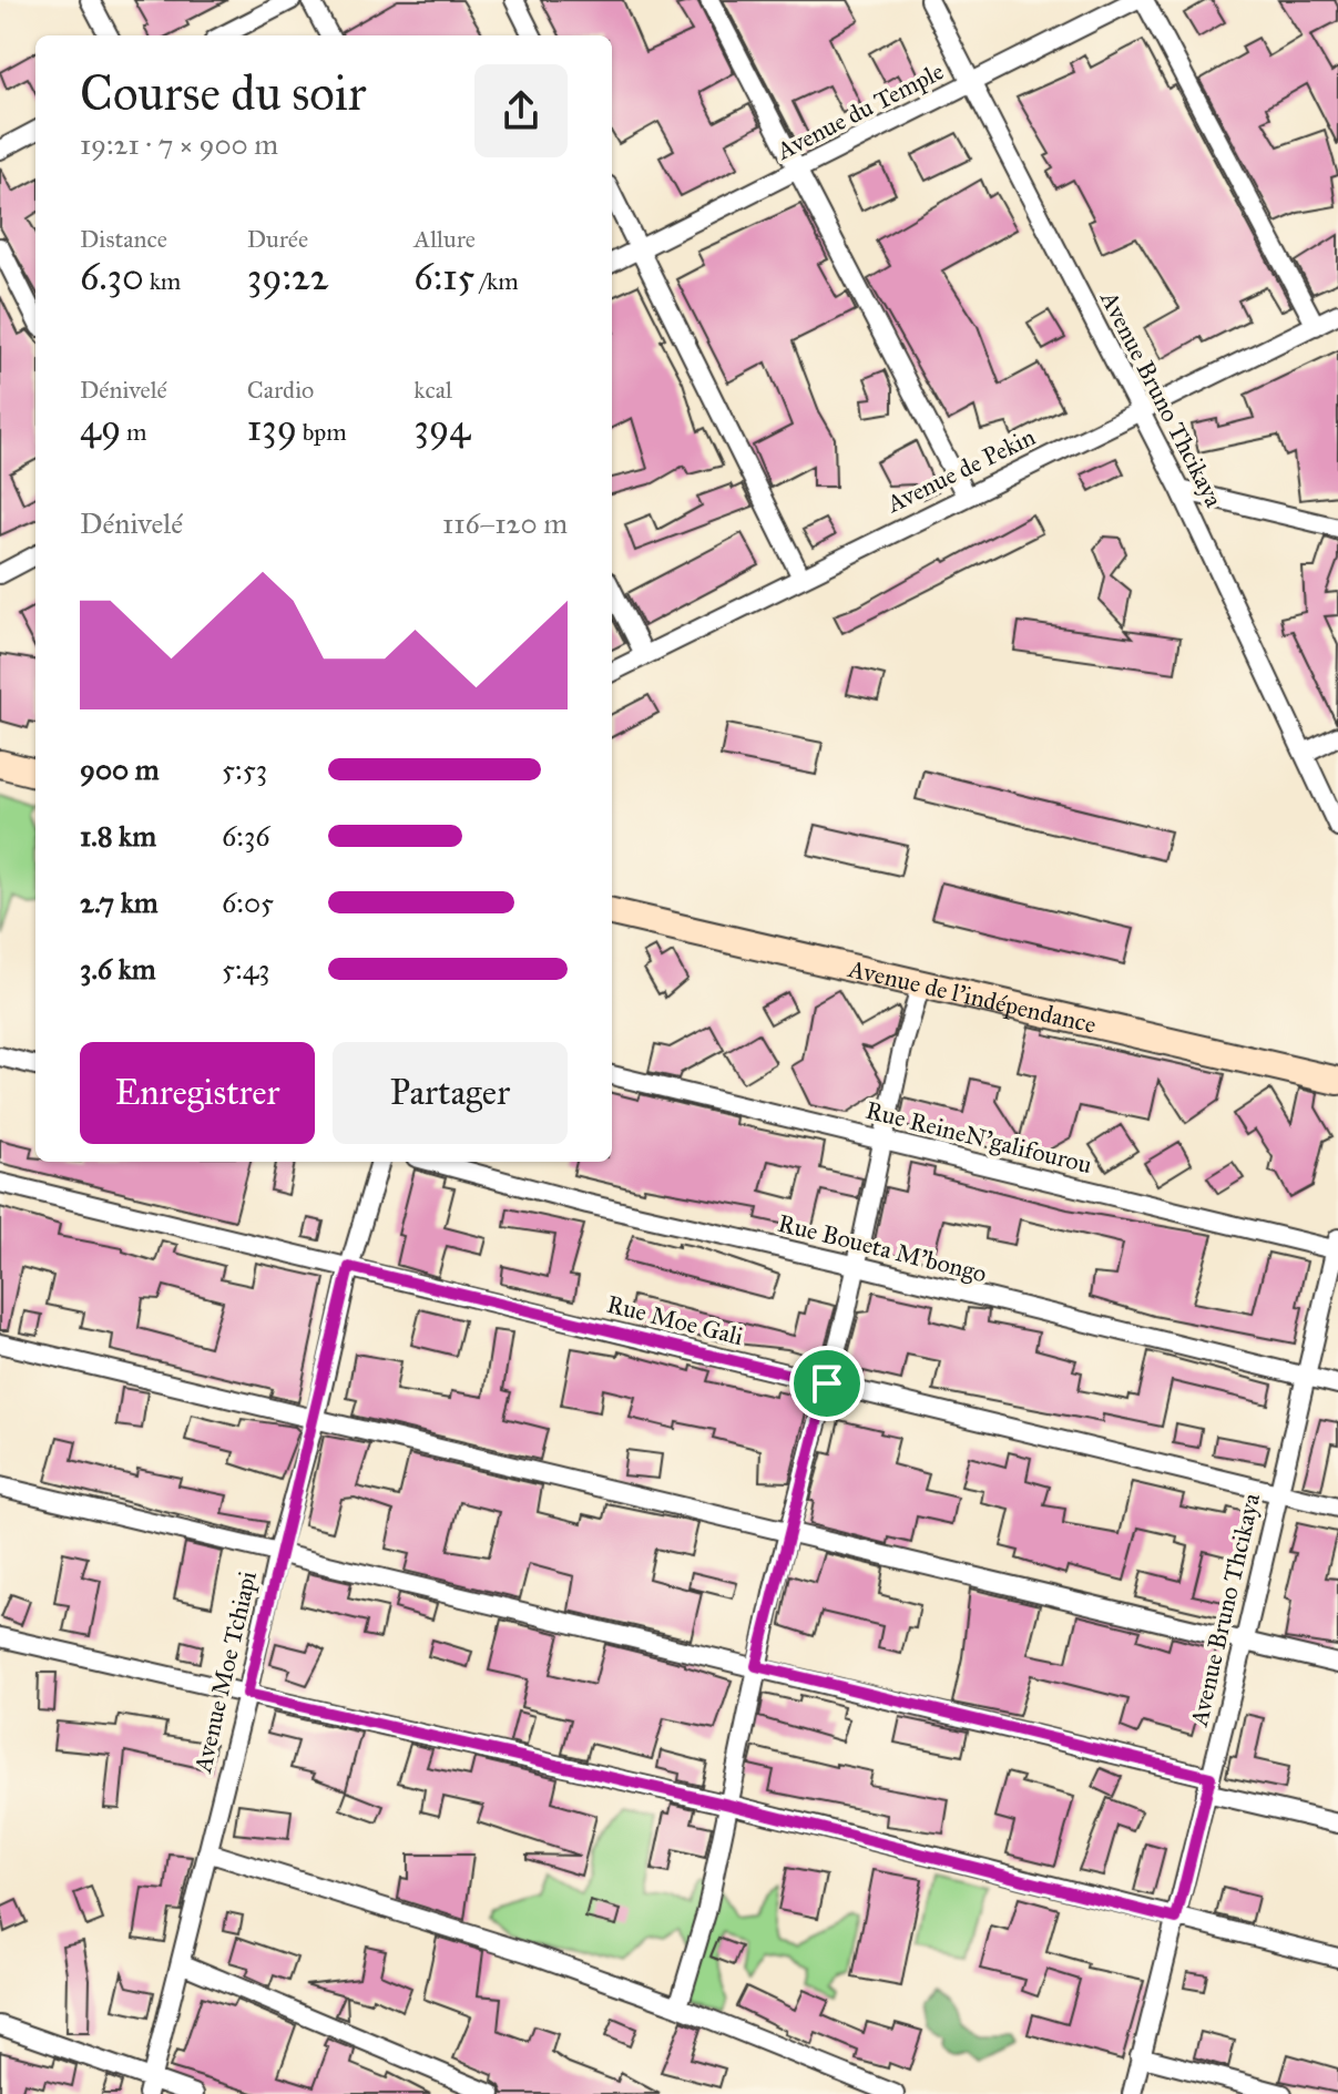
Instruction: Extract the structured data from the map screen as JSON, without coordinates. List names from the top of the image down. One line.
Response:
{"streets":{"street":["Avenue du Temple","Avenue Bruno Thcikaya","Avenue de Pekin","Avenue de l'indépendance","Rue ReineN'galifourou","Rue Boueta M'bongo","Rue Moe Gali","Avenue Moe Tchiapi"]},"crossings":[["Avenue du Temple","Avenue Bruno Thcikaya"],["Avenue Bruno Thcikaya","Avenue de Pekin"],["Avenue Bruno Thcikaya","Rue ReineN'galifourou"],["Avenue Bruno Thcikaya","Rue Boueta M'bongo"],["Avenue Bruno Thcikaya","Rue Moe Gali"],["Rue Moe Gali","Avenue Moe Tchiapi"]],"page":{"heading":["Course du soir","19:21 · 7 × 900 m"],"stats":[["Distance","6.30 km"],["Durée","39:22"],["Allure","6:15 /km"],["Dénivelé","49 m"],["Cardio","139 bpm"],["kcal","394"]],"chart":["Dénivelé","116–120 m"],"list":[{"name":"900 m","note":"5:53"},{"name":"1.8 km","note":"6:36"},{"name":"2.7 km","note":"6:05"},{"name":"3.6 km","note":"5:43"}],"buttons":["Enregistrer","Partager"]}}
